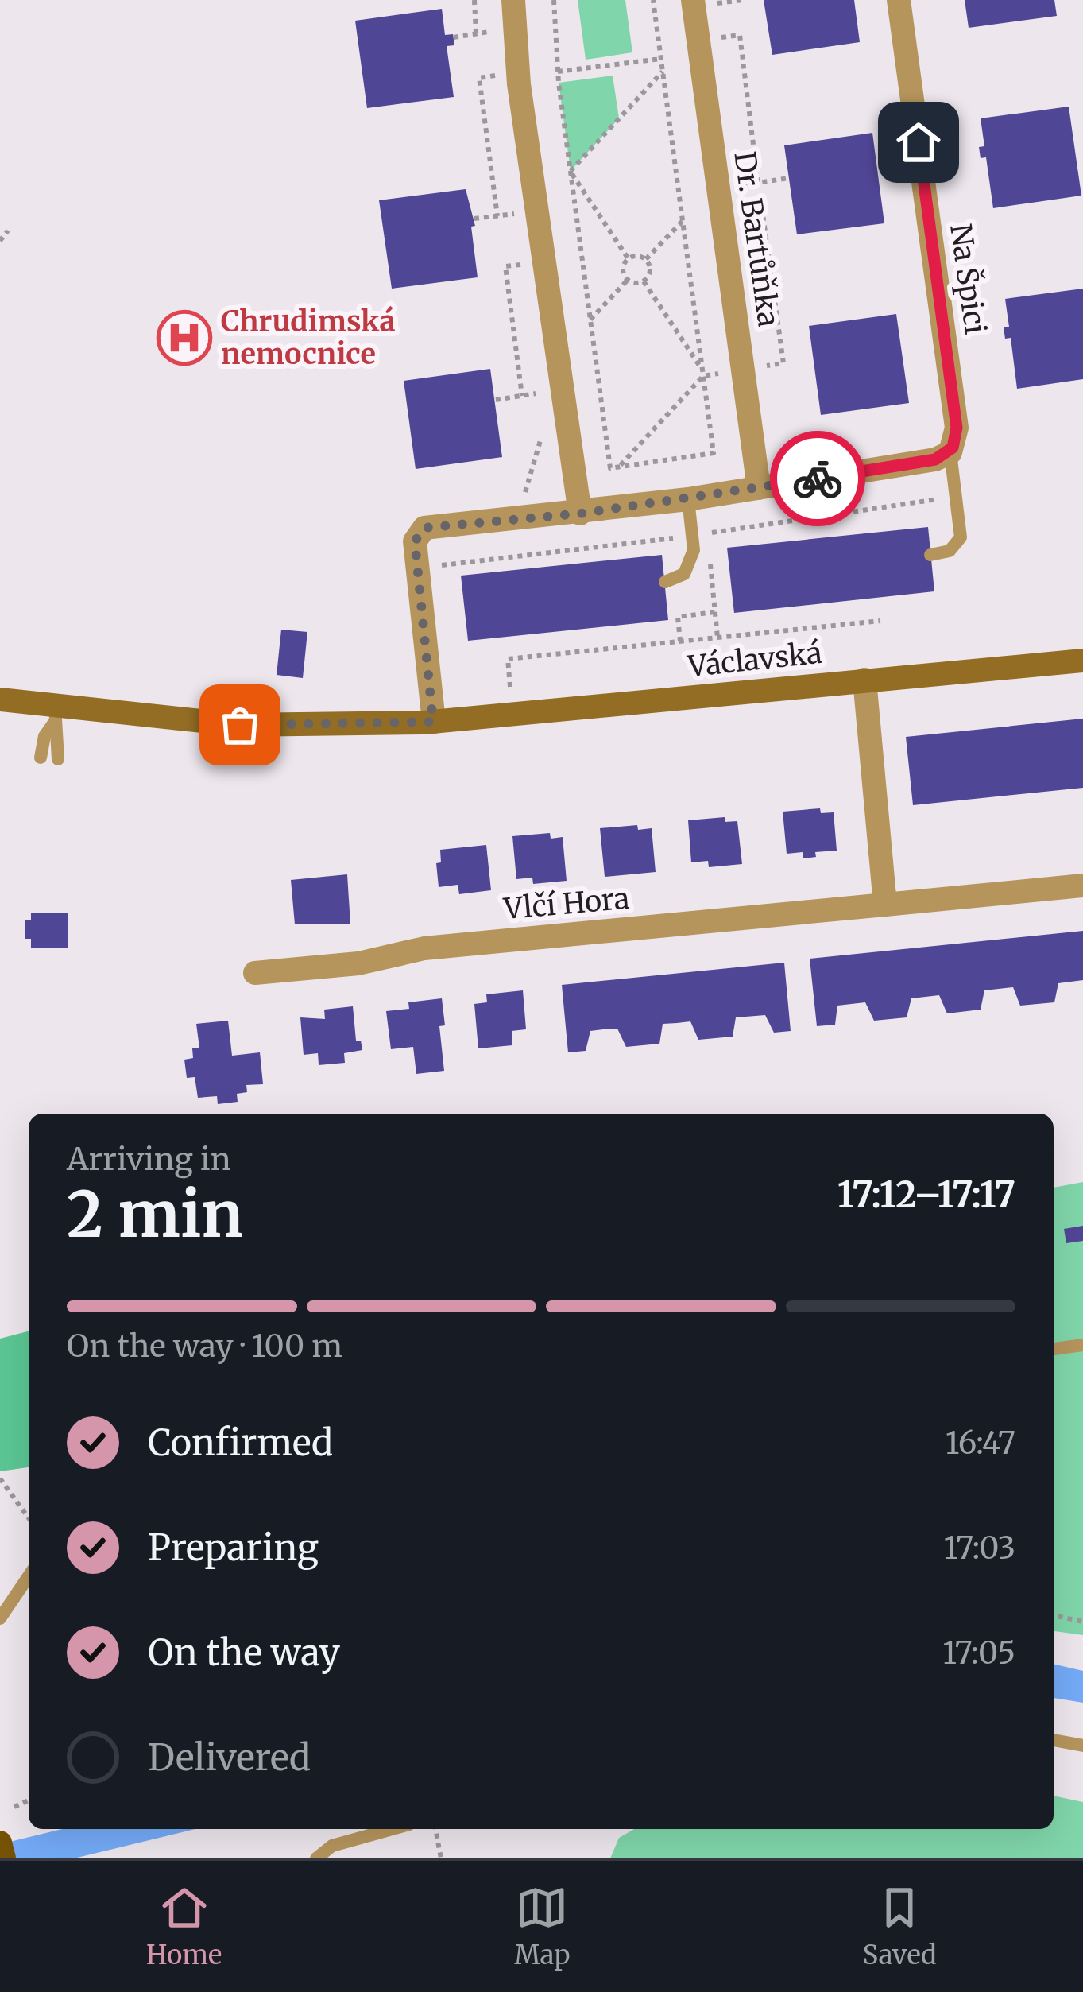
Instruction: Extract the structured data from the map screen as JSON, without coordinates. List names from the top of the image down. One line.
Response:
{"streets":{"street":["Dr. Bartůňka","Na Špici","Václavská","Vlčí Hora"]},"places":{"hospital":["Chrudimská nemocnice"]},"page":{"heading":["2 min","Arriving in","17:12–17:17"],"bar":"On the way · 100 m","list":[["Confirmed","16:47"],["Preparing","17:03"],["On the way","17:05"],"Delivered"],"tabs":["Home","Map","Saved"]}}
